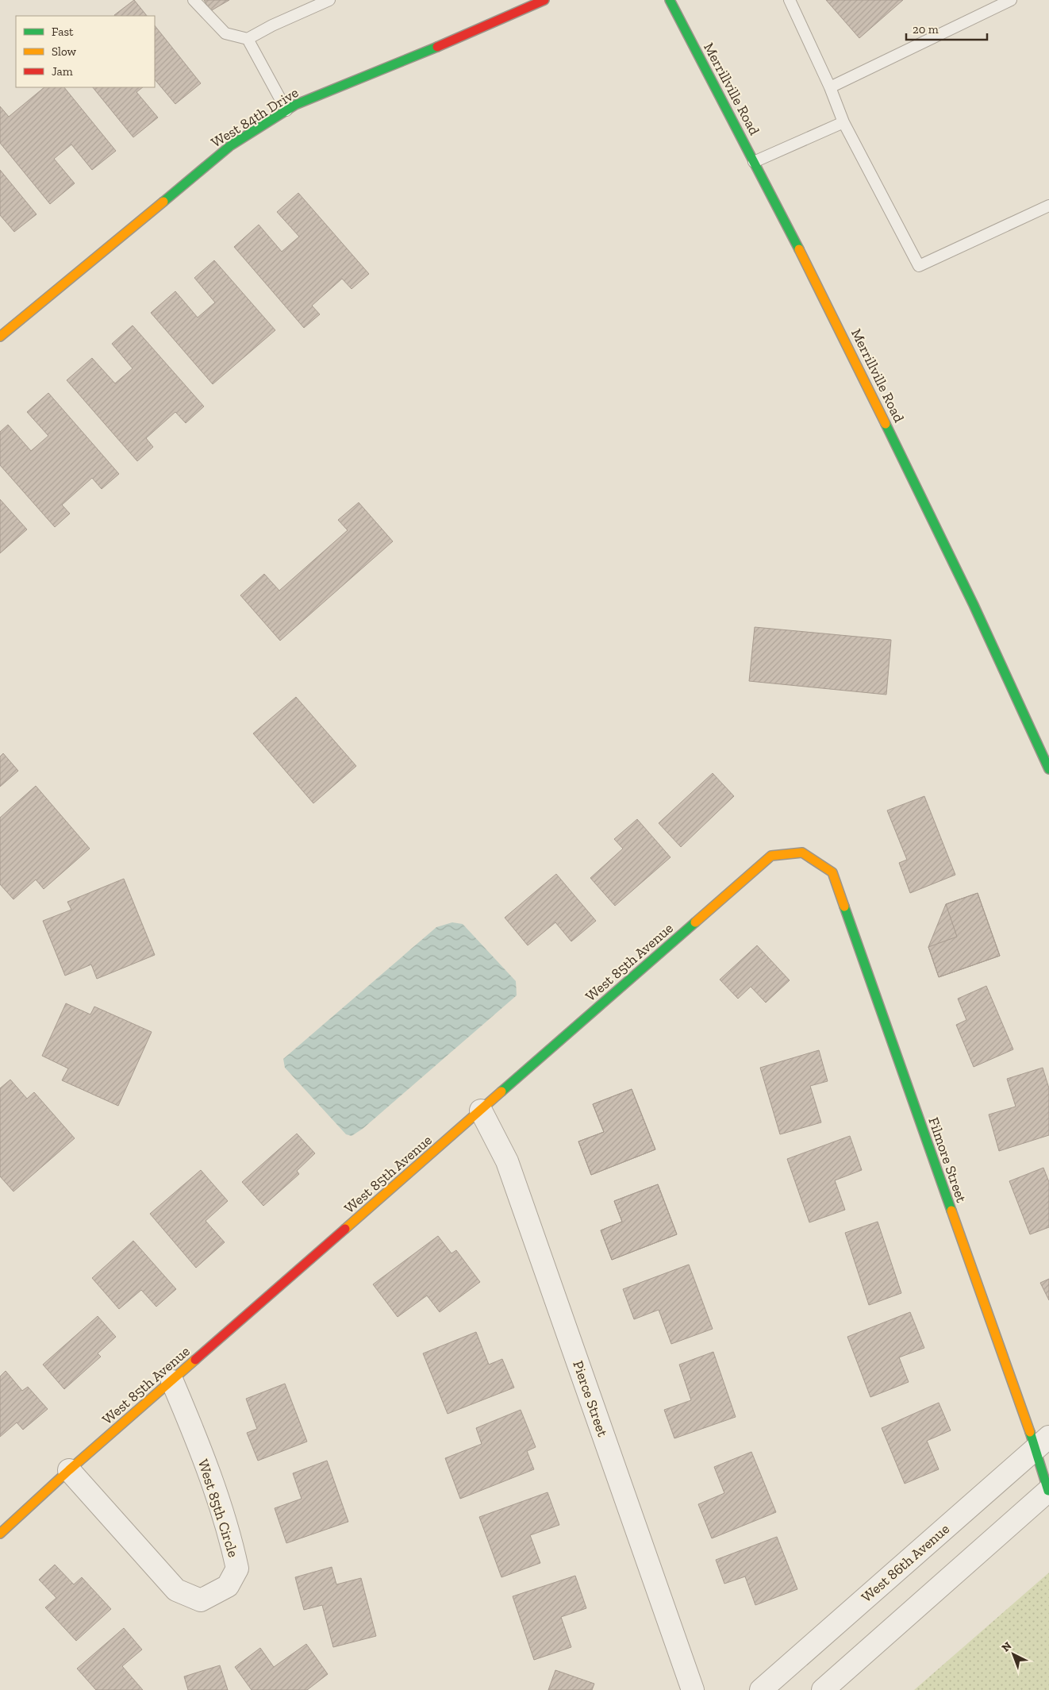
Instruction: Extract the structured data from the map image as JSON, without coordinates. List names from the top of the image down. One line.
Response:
{"streets":{"street":["Merrillville Road","West 84th Drive","West 85th Avenue","Filmore Street","Pierce Street","West 85th Circle","West 86th Avenue"]},"crossings":[["West 85th Avenue","Filmore Street"],["West 85th Avenue","Pierce Street"],["West 85th Avenue","West 85th Circle"],["Filmore Street","West 86th Avenue"]],"legend":["Fast","Slow","Jam"],"scale_bar":"20 m","north":"top left"}
